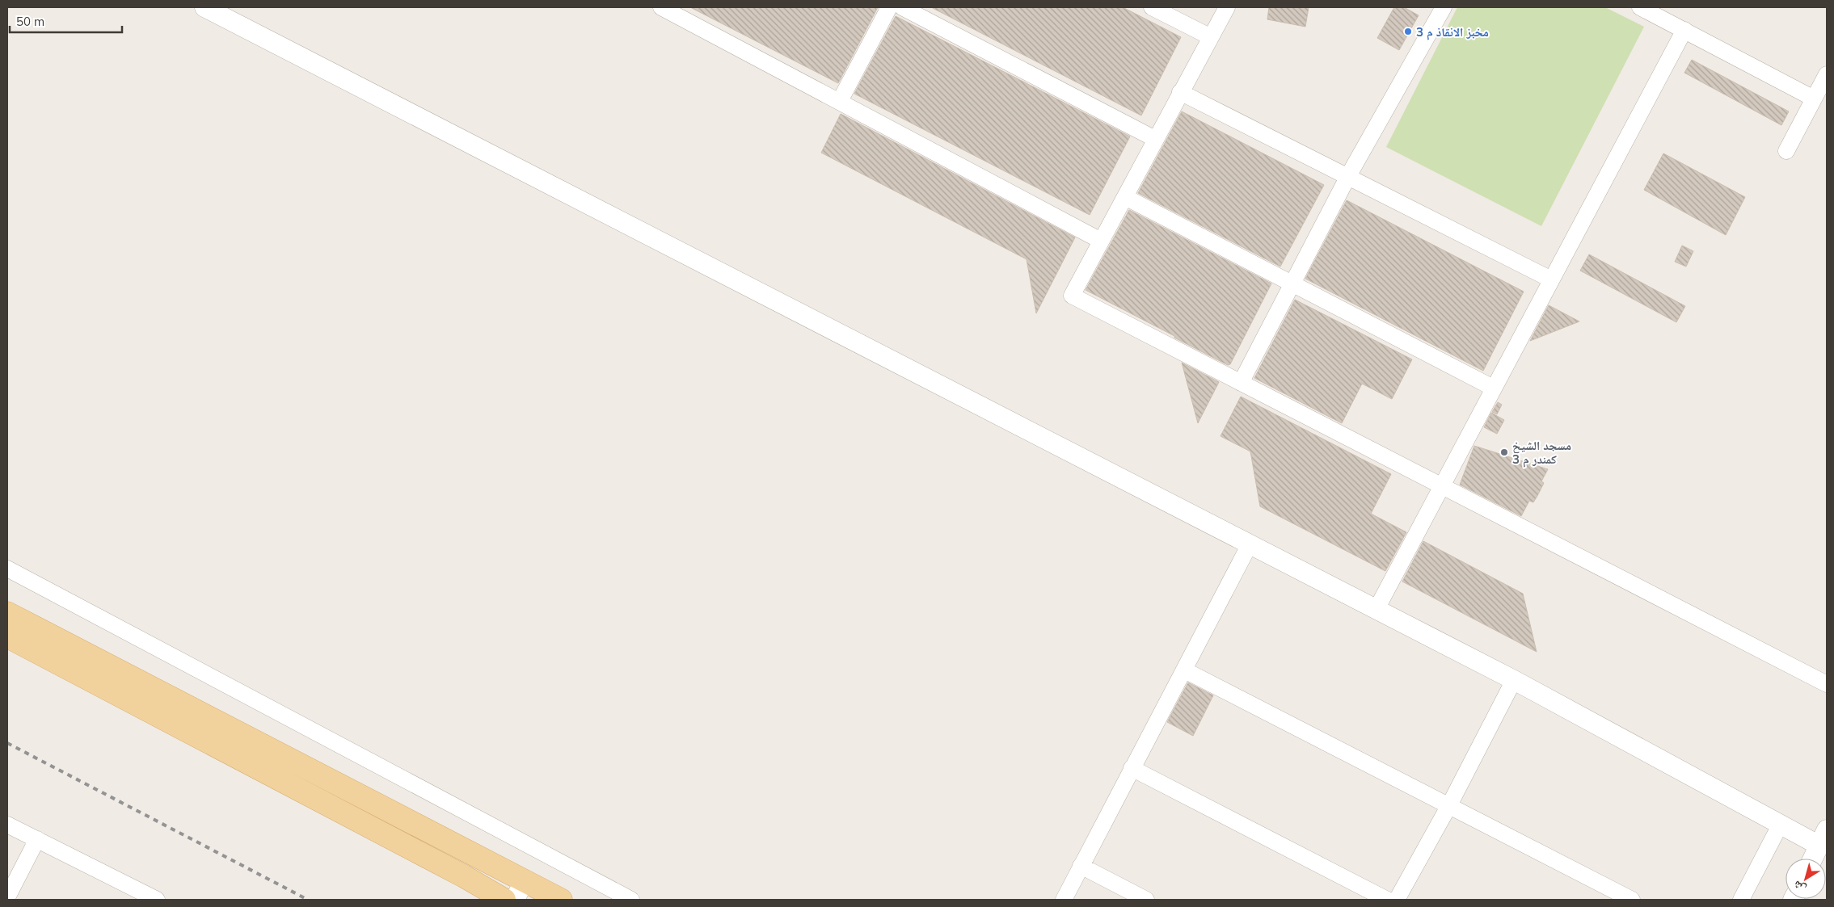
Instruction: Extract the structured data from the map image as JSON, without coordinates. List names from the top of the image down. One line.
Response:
{"places":["مخبز الانقاذ م 3","مسجد الشيخ كمندر م 3"],"scale_bar":"50 m","north":"bottom left"}
